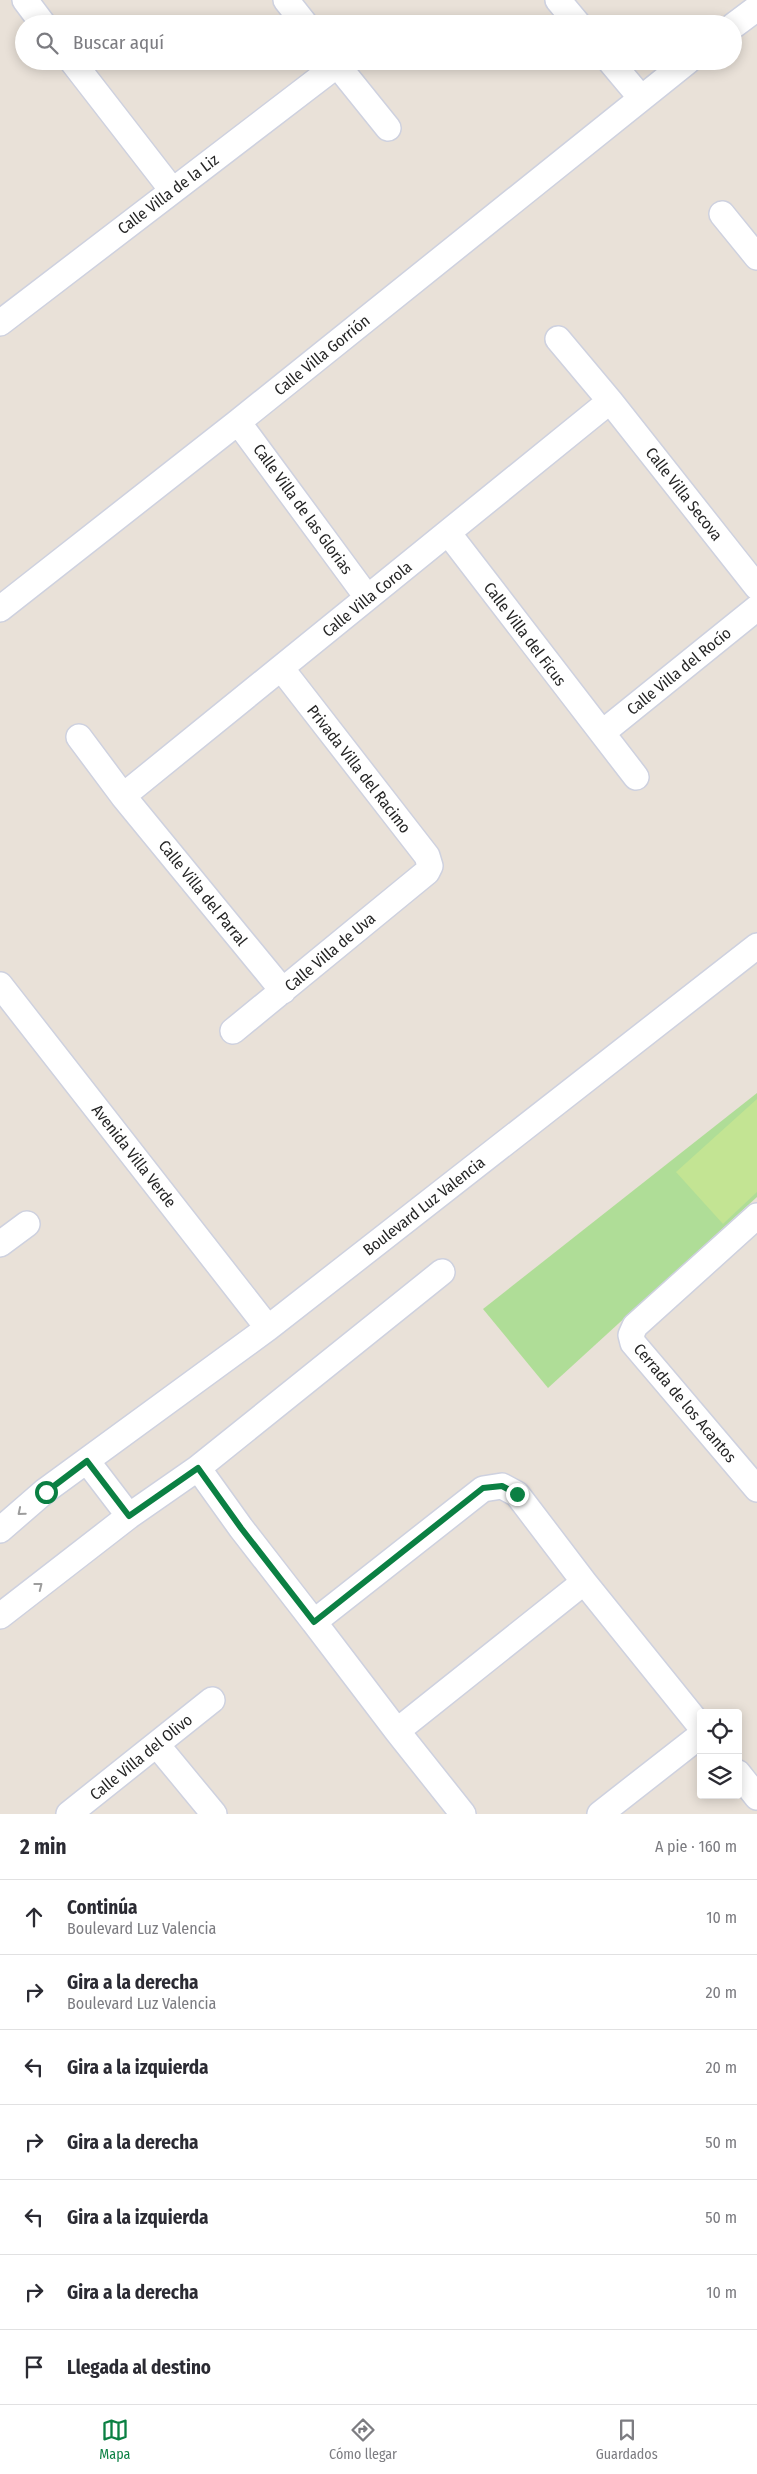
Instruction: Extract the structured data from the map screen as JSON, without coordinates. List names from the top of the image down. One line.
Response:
{"streets":{"street":["Calle Villa de la Liz","Calle Villa Gorrión","Calle Villa Secova","Calle Villa de las Glorias","Calle Villa Corola","Calle Villa del Ficus","Calle Villa del Rocío","Privada Villa del Racimo","Calle Villa del Parral","Calle Villa de Uva","Avenida Villa Verde","Boulevard Luz Valencia","Cerrada de los Acantos","Calle Villa del Olivo"]},"crossings":[["Calle Villa Gorrión","Calle Villa de las Glorias"],["Calle Villa Secova","Calle Villa Corola"],["Calle Villa de las Glorias","Calle Villa Corola"],["Calle Villa Corola","Calle Villa del Ficus"],["Calle Villa Corola","Privada Villa del Racimo"],["Calle Villa Corola","Calle Villa del Parral"],["Calle Villa del Ficus","Calle Villa del Rocío"],["Privada Villa del Racimo","Calle Villa de Uva"],["Calle Villa del Parral","Calle Villa de Uva"],["Avenida Villa Verde","Boulevard Luz Valencia"]],"page":{"search":"Buscar aquí","heading":["2 min","A pie · 160 m"],"list":[["Continúa","Boulevard Luz Valencia","10 m"],["Gira a la derecha","Boulevard Luz Valencia","20 m"],["Gira a la izquierda","20 m"],["Gira a la derecha","50 m"],["Gira a la izquierda","50 m"],["Gira a la derecha","10 m"],"Llegada al destino"],"nav":["Mapa","Cómo llegar","Guardados"]}}
